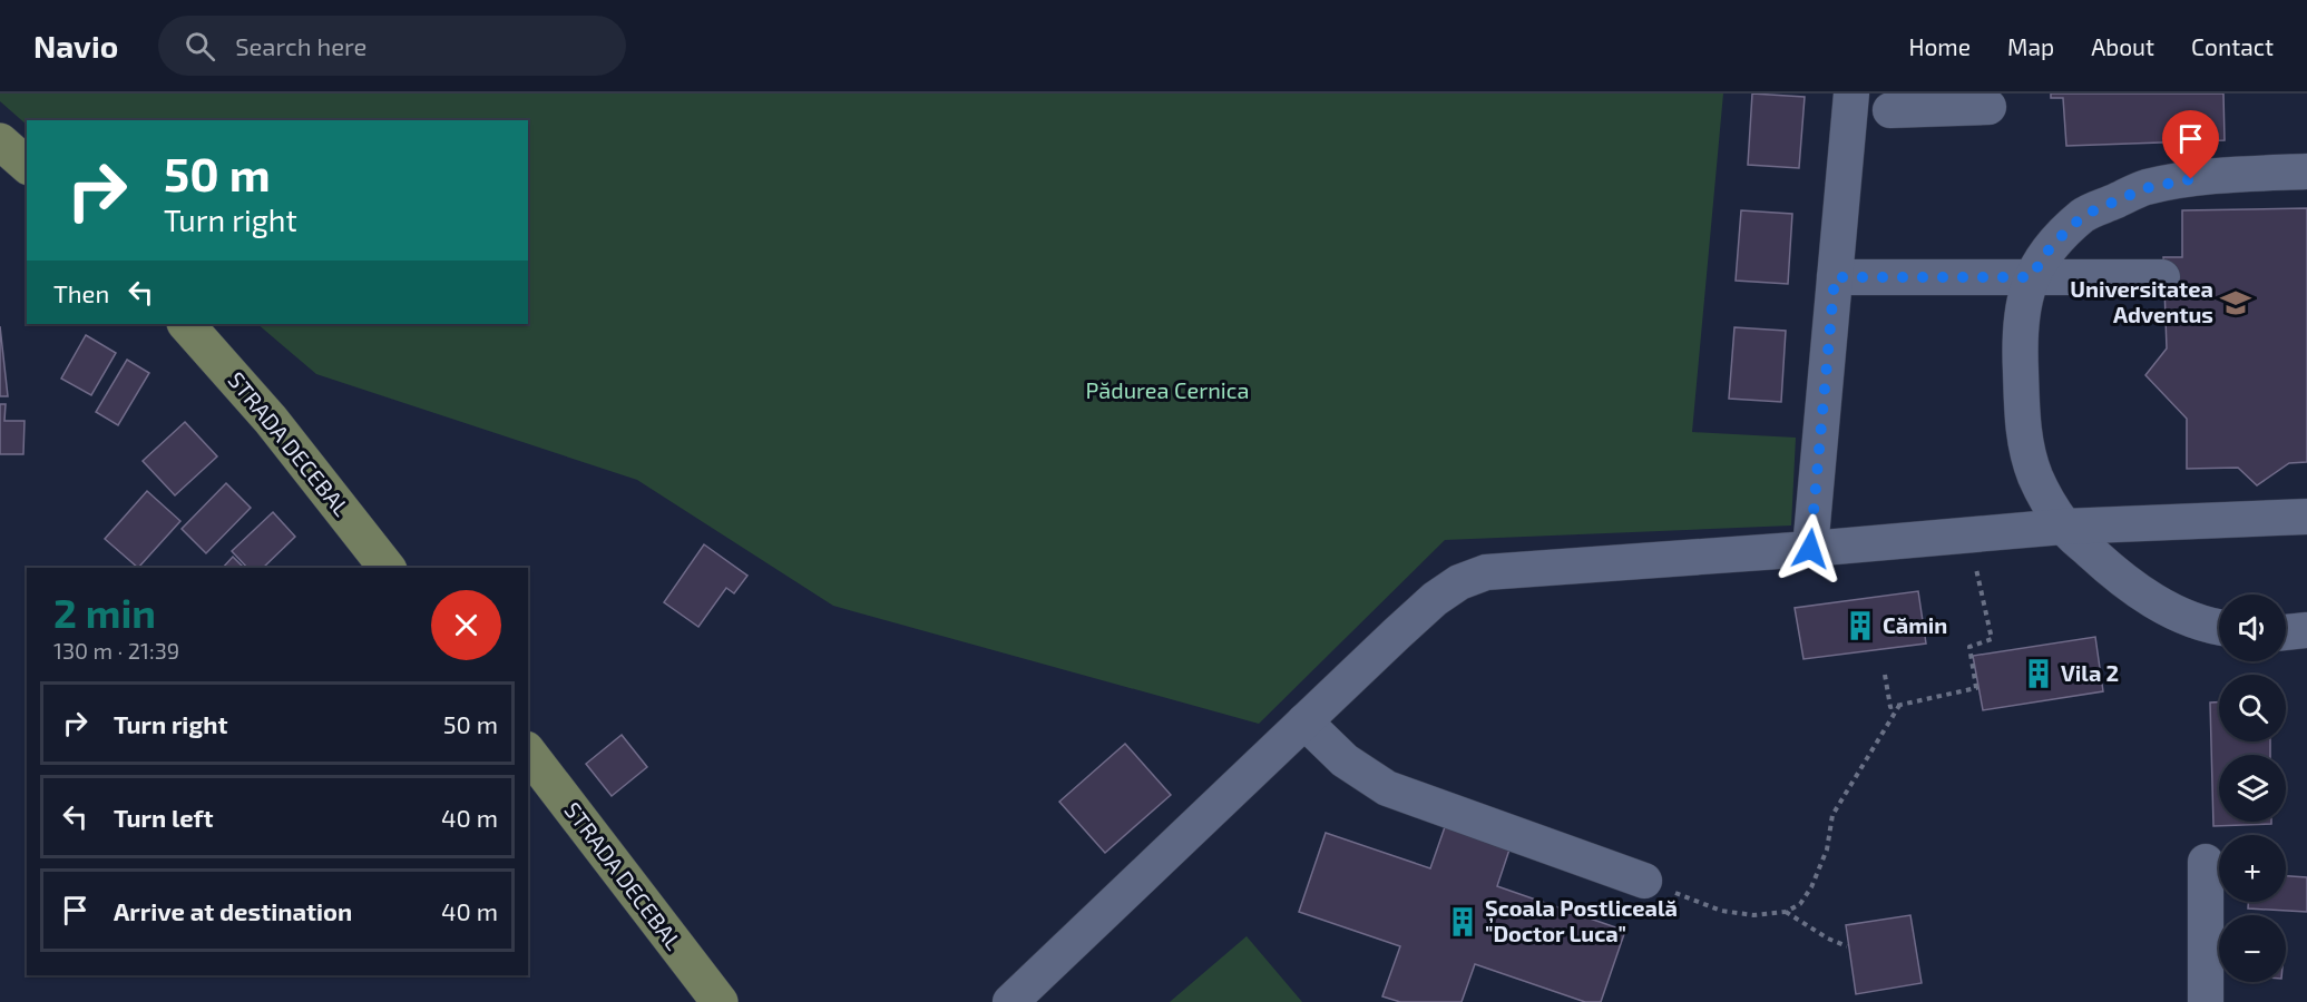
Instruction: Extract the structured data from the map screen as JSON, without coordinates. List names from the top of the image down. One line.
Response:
{"streets":{"main road":["STRADA DECEBAL"]},"parks":["Pădurea Cernica"],"places":{"school or university":["Universitatea Adventus"],"building":["Cămin","Vila 2","Școala Postliceală \"Doctor Luca\""]},"page":{"header":"Navio","search":"Search here","nav":["Home","Map","About","Contact"],"turn":["50 m","Turn right"],"then":"Then","heading":["2 min","130 m · 21:39"],"map_buttons":["+","−"],"list":[{"name":"Turn right","value":"50 m"},{"name":"Turn left","value":"40 m"},{"name":"Arrive at destination","value":"40 m"}]}}
